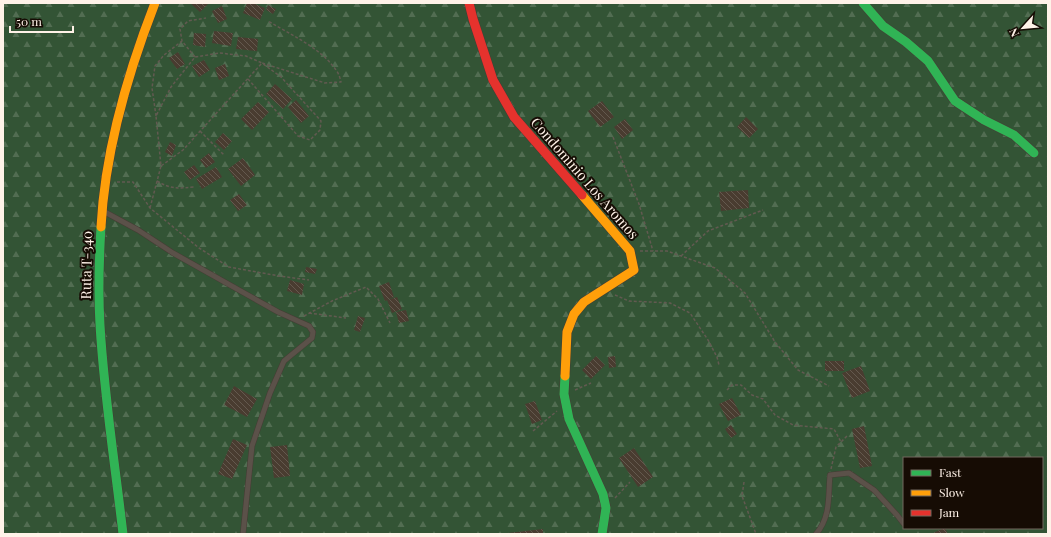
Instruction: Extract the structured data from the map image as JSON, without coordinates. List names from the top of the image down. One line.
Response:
{"streets":{"street":["Condominio Los Aromos","Ruta T-340"]},"legend":["Fast","Slow","Jam"],"scale_bar":"50 m","north":"bottom left"}
